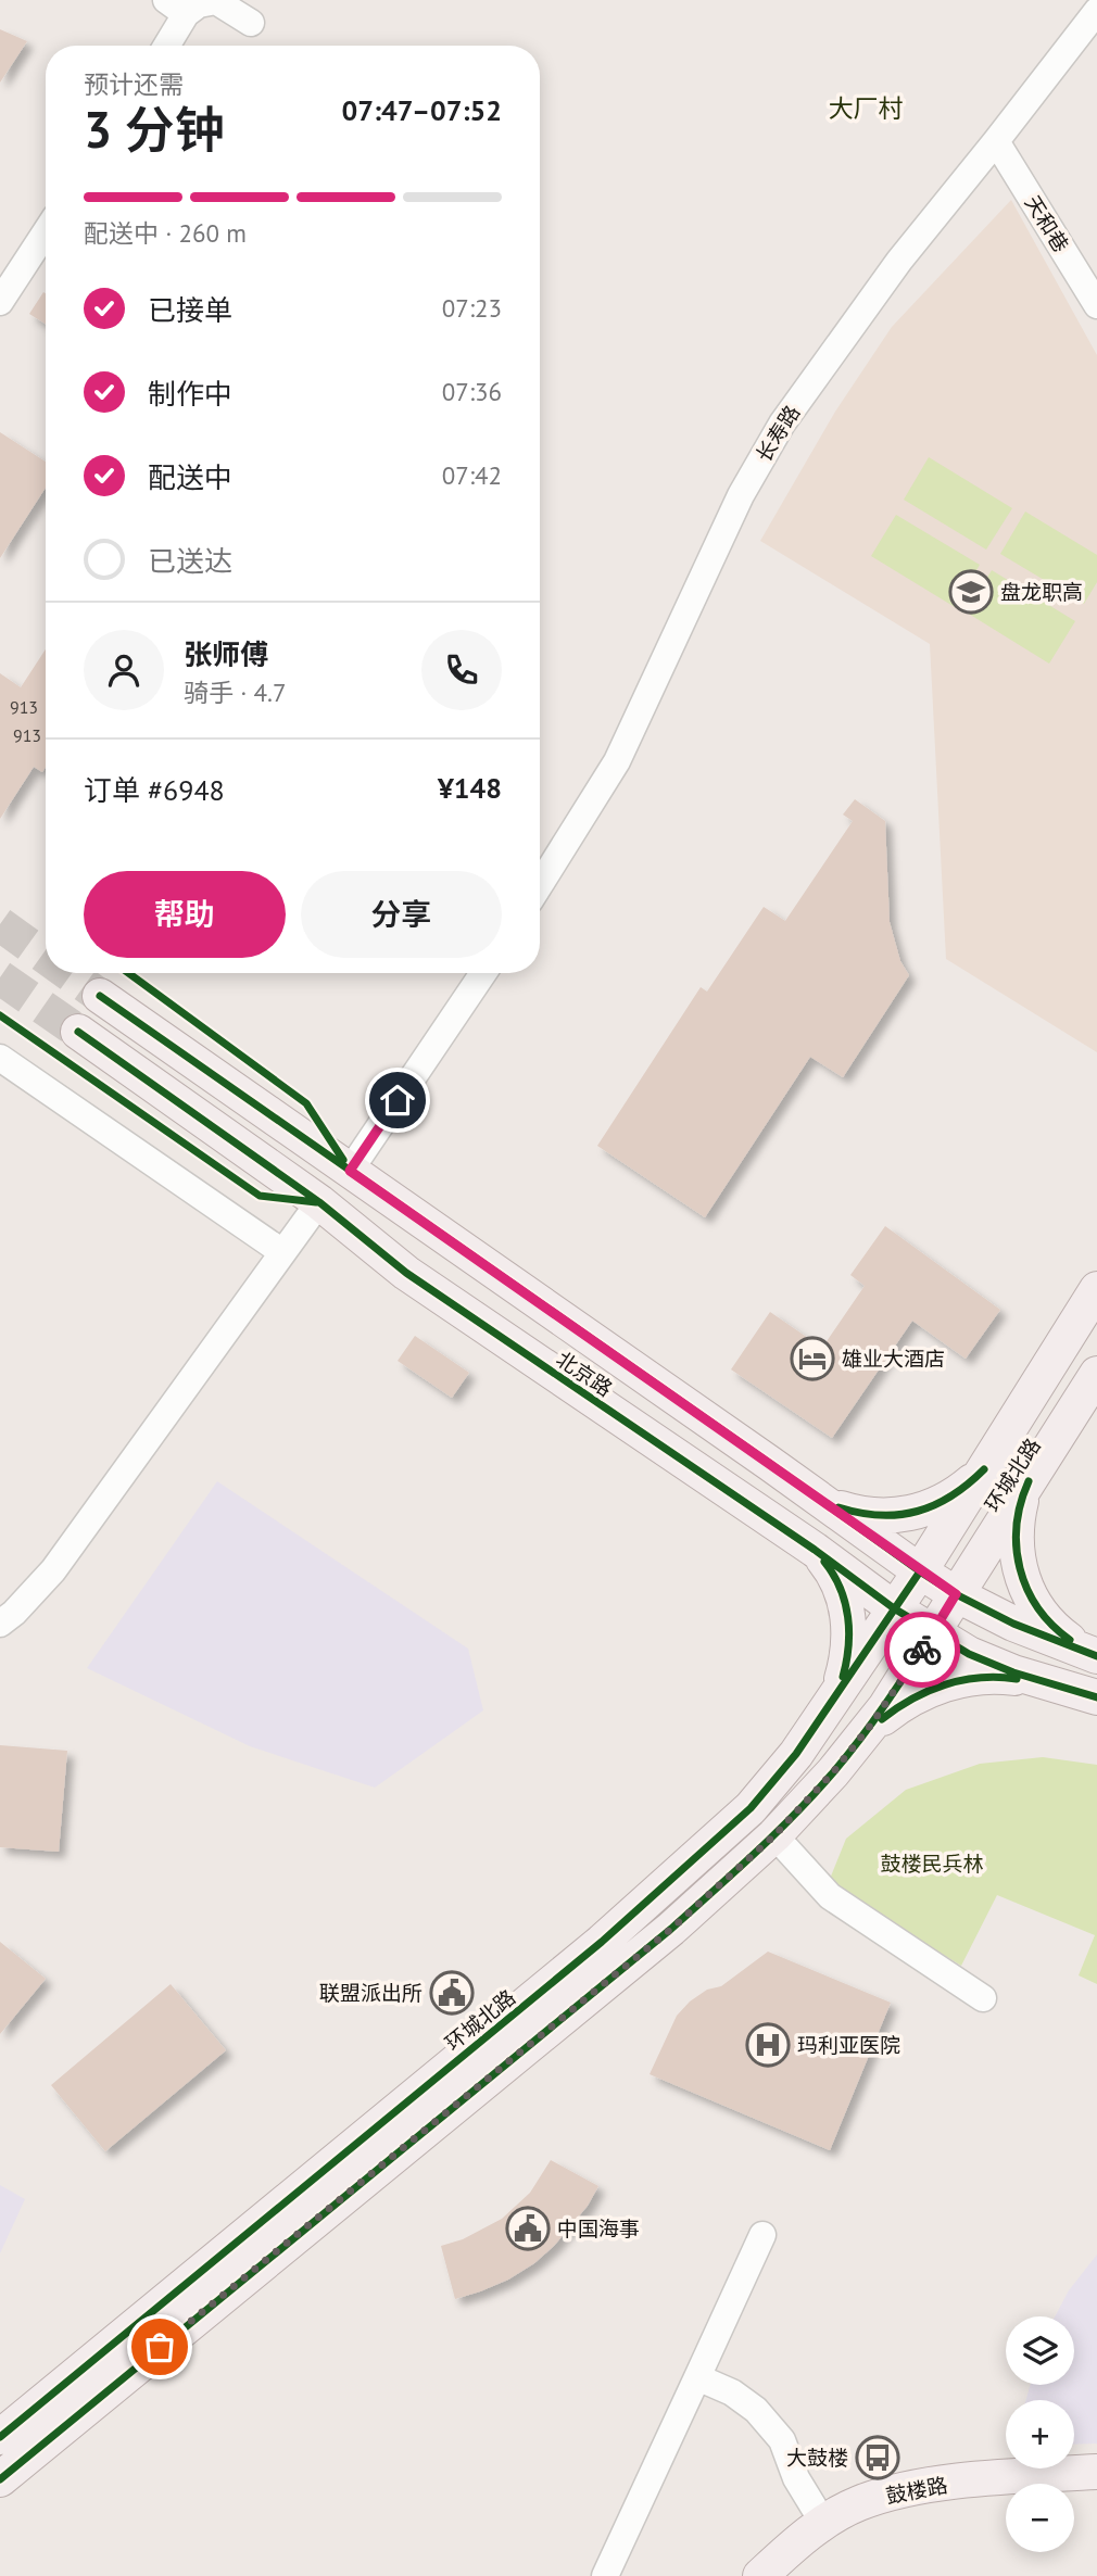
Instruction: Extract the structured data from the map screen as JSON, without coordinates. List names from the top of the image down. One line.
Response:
{"streets":{"main road":["北京路","环城北路","鼓楼路"],"street":["天和巷","长寿路"]},"crossings":[["天和巷","长寿路"],["北京路","环城北路"]],"districts":["大厂村"],"parks":["鼓楼民兵林"],"places":{"school or university":["盘龙职高"],"hotel":["雄业大酒店"],"public building":["联盟派出所","中国海事"],"hospital":["玛利亚医院"],"bus stop":["大鼓楼"]},"house_numbers":["913","913"],"page":{"heading":["3 分钟","预计还需","07:47–07:52"],"panel":["张师傅","骑手 · 4.7","订单 #6948","¥148"],"bar":"配送中 · 260 m","list":[["已接单","07:23"],["制作中","07:36"],["配送中","07:42"],"已送达"],"buttons":["帮助","分享"],"map_buttons":["+","−"]}}
